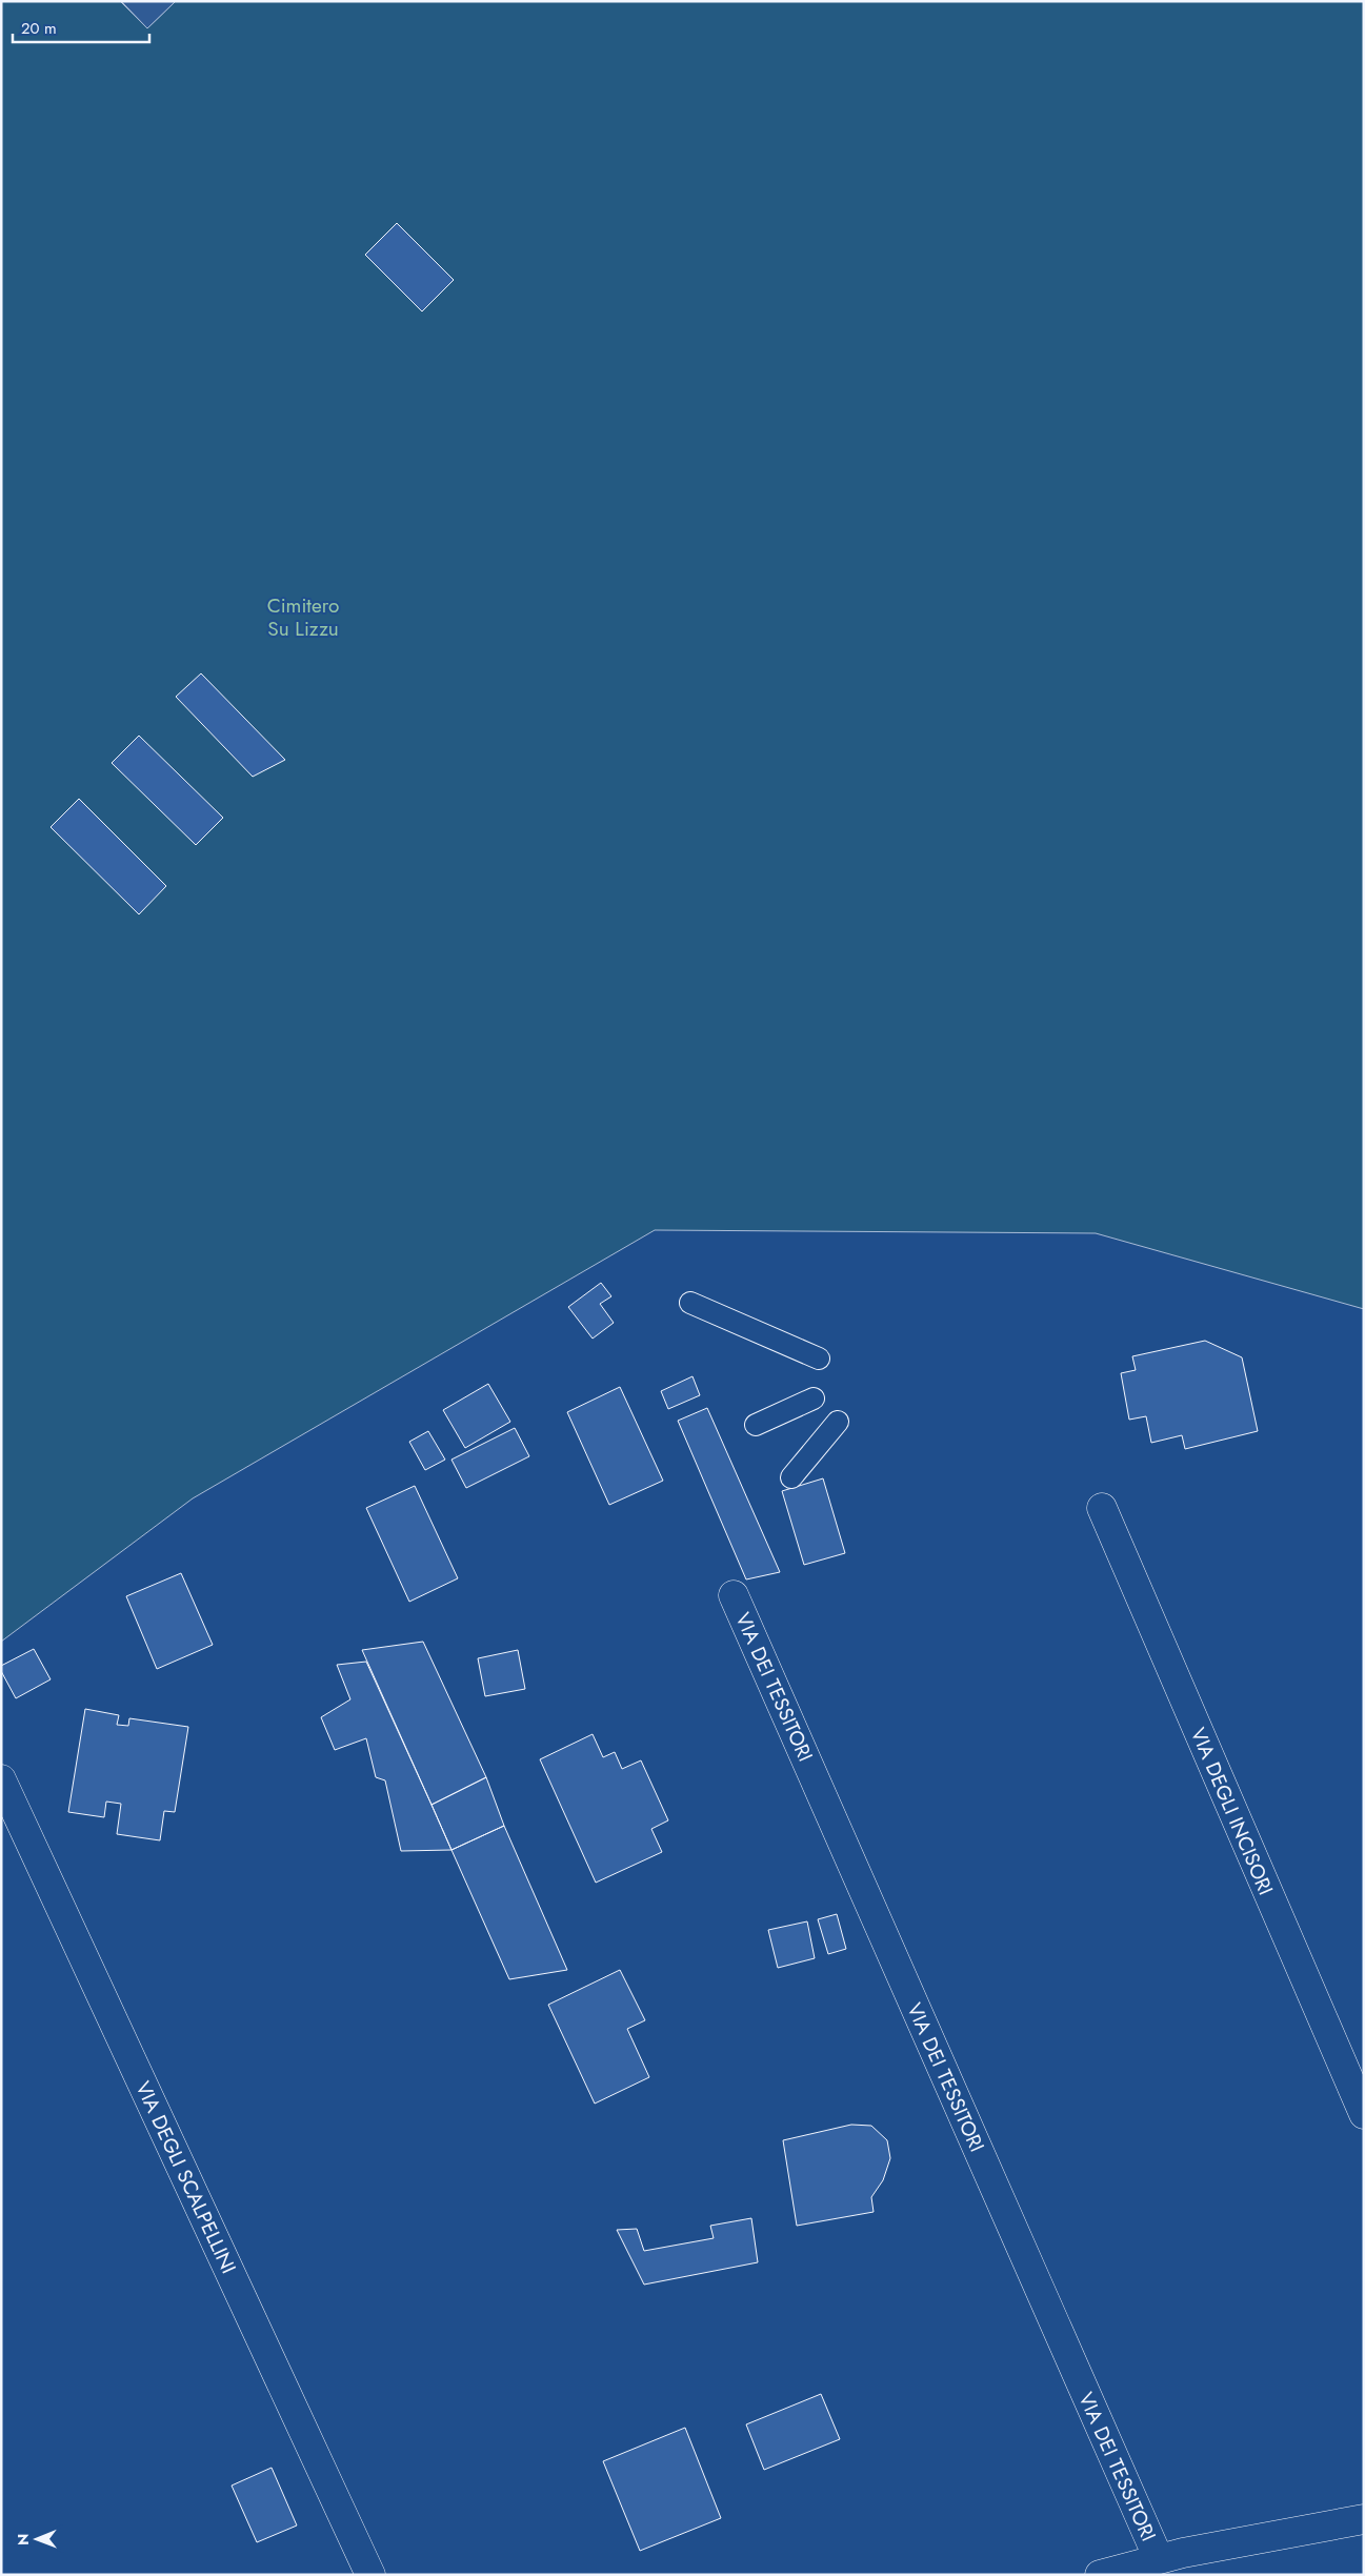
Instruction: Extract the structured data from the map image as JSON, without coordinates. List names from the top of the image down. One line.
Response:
{"streets":{"street":["VIA DEI TESSITORI","VIA DEGLI INCISORI","VIA DEGLI SCALPELLINI"]},"parks":["Cimitero Su Lizzu"],"scale_bar":"20 m","north":"left"}
